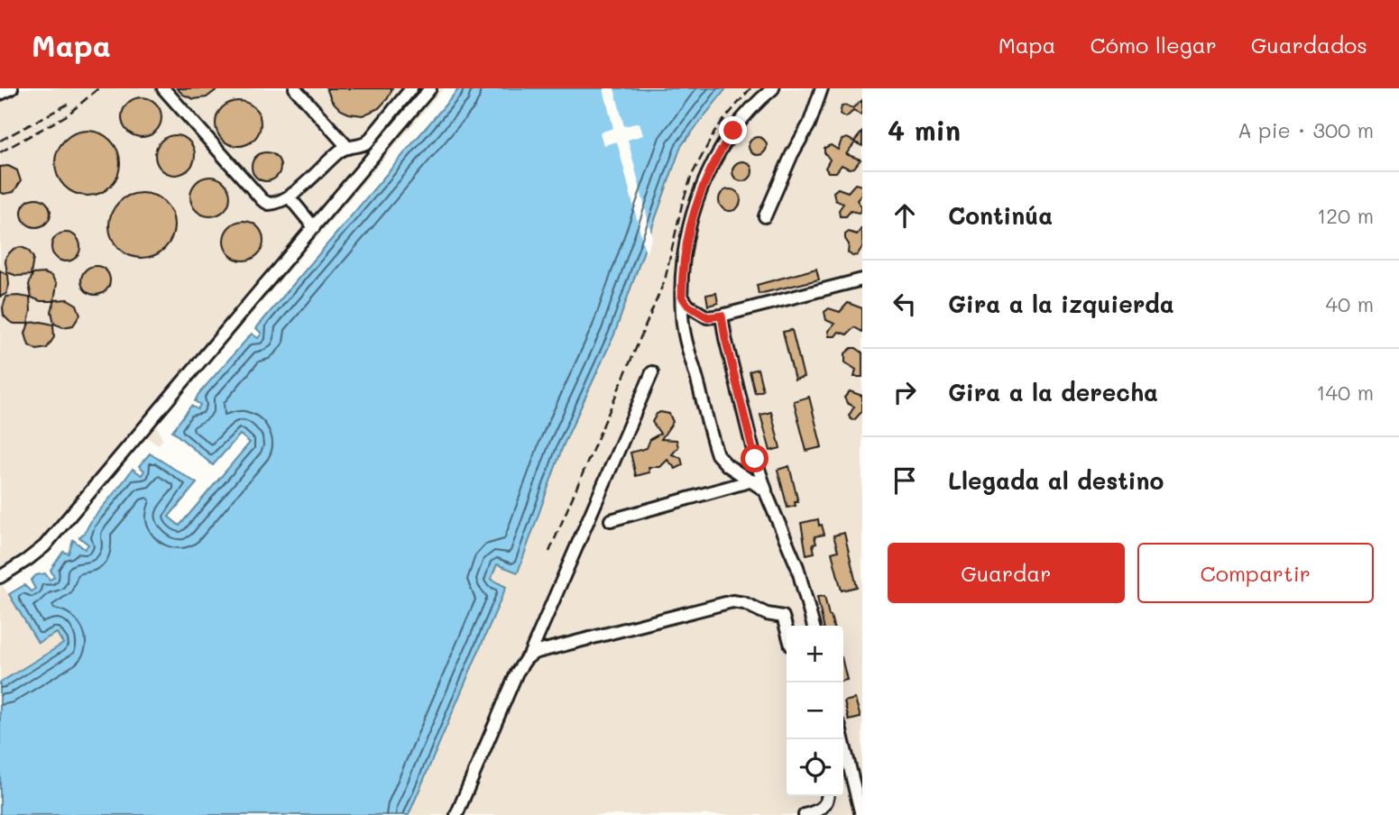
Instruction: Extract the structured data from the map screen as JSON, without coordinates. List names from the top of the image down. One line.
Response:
{"page":{"header":"Mapa","nav":["Mapa","Cómo llegar","Guardados"],"heading":["4 min","A pie · 300 m"],"list":[["Continúa","120 m"],["Gira a la izquierda","40 m"],["Gira a la derecha","140 m"],"Llegada al destino"],"buttons":["Guardar","Compartir"],"map_buttons":["+","−"]}}
